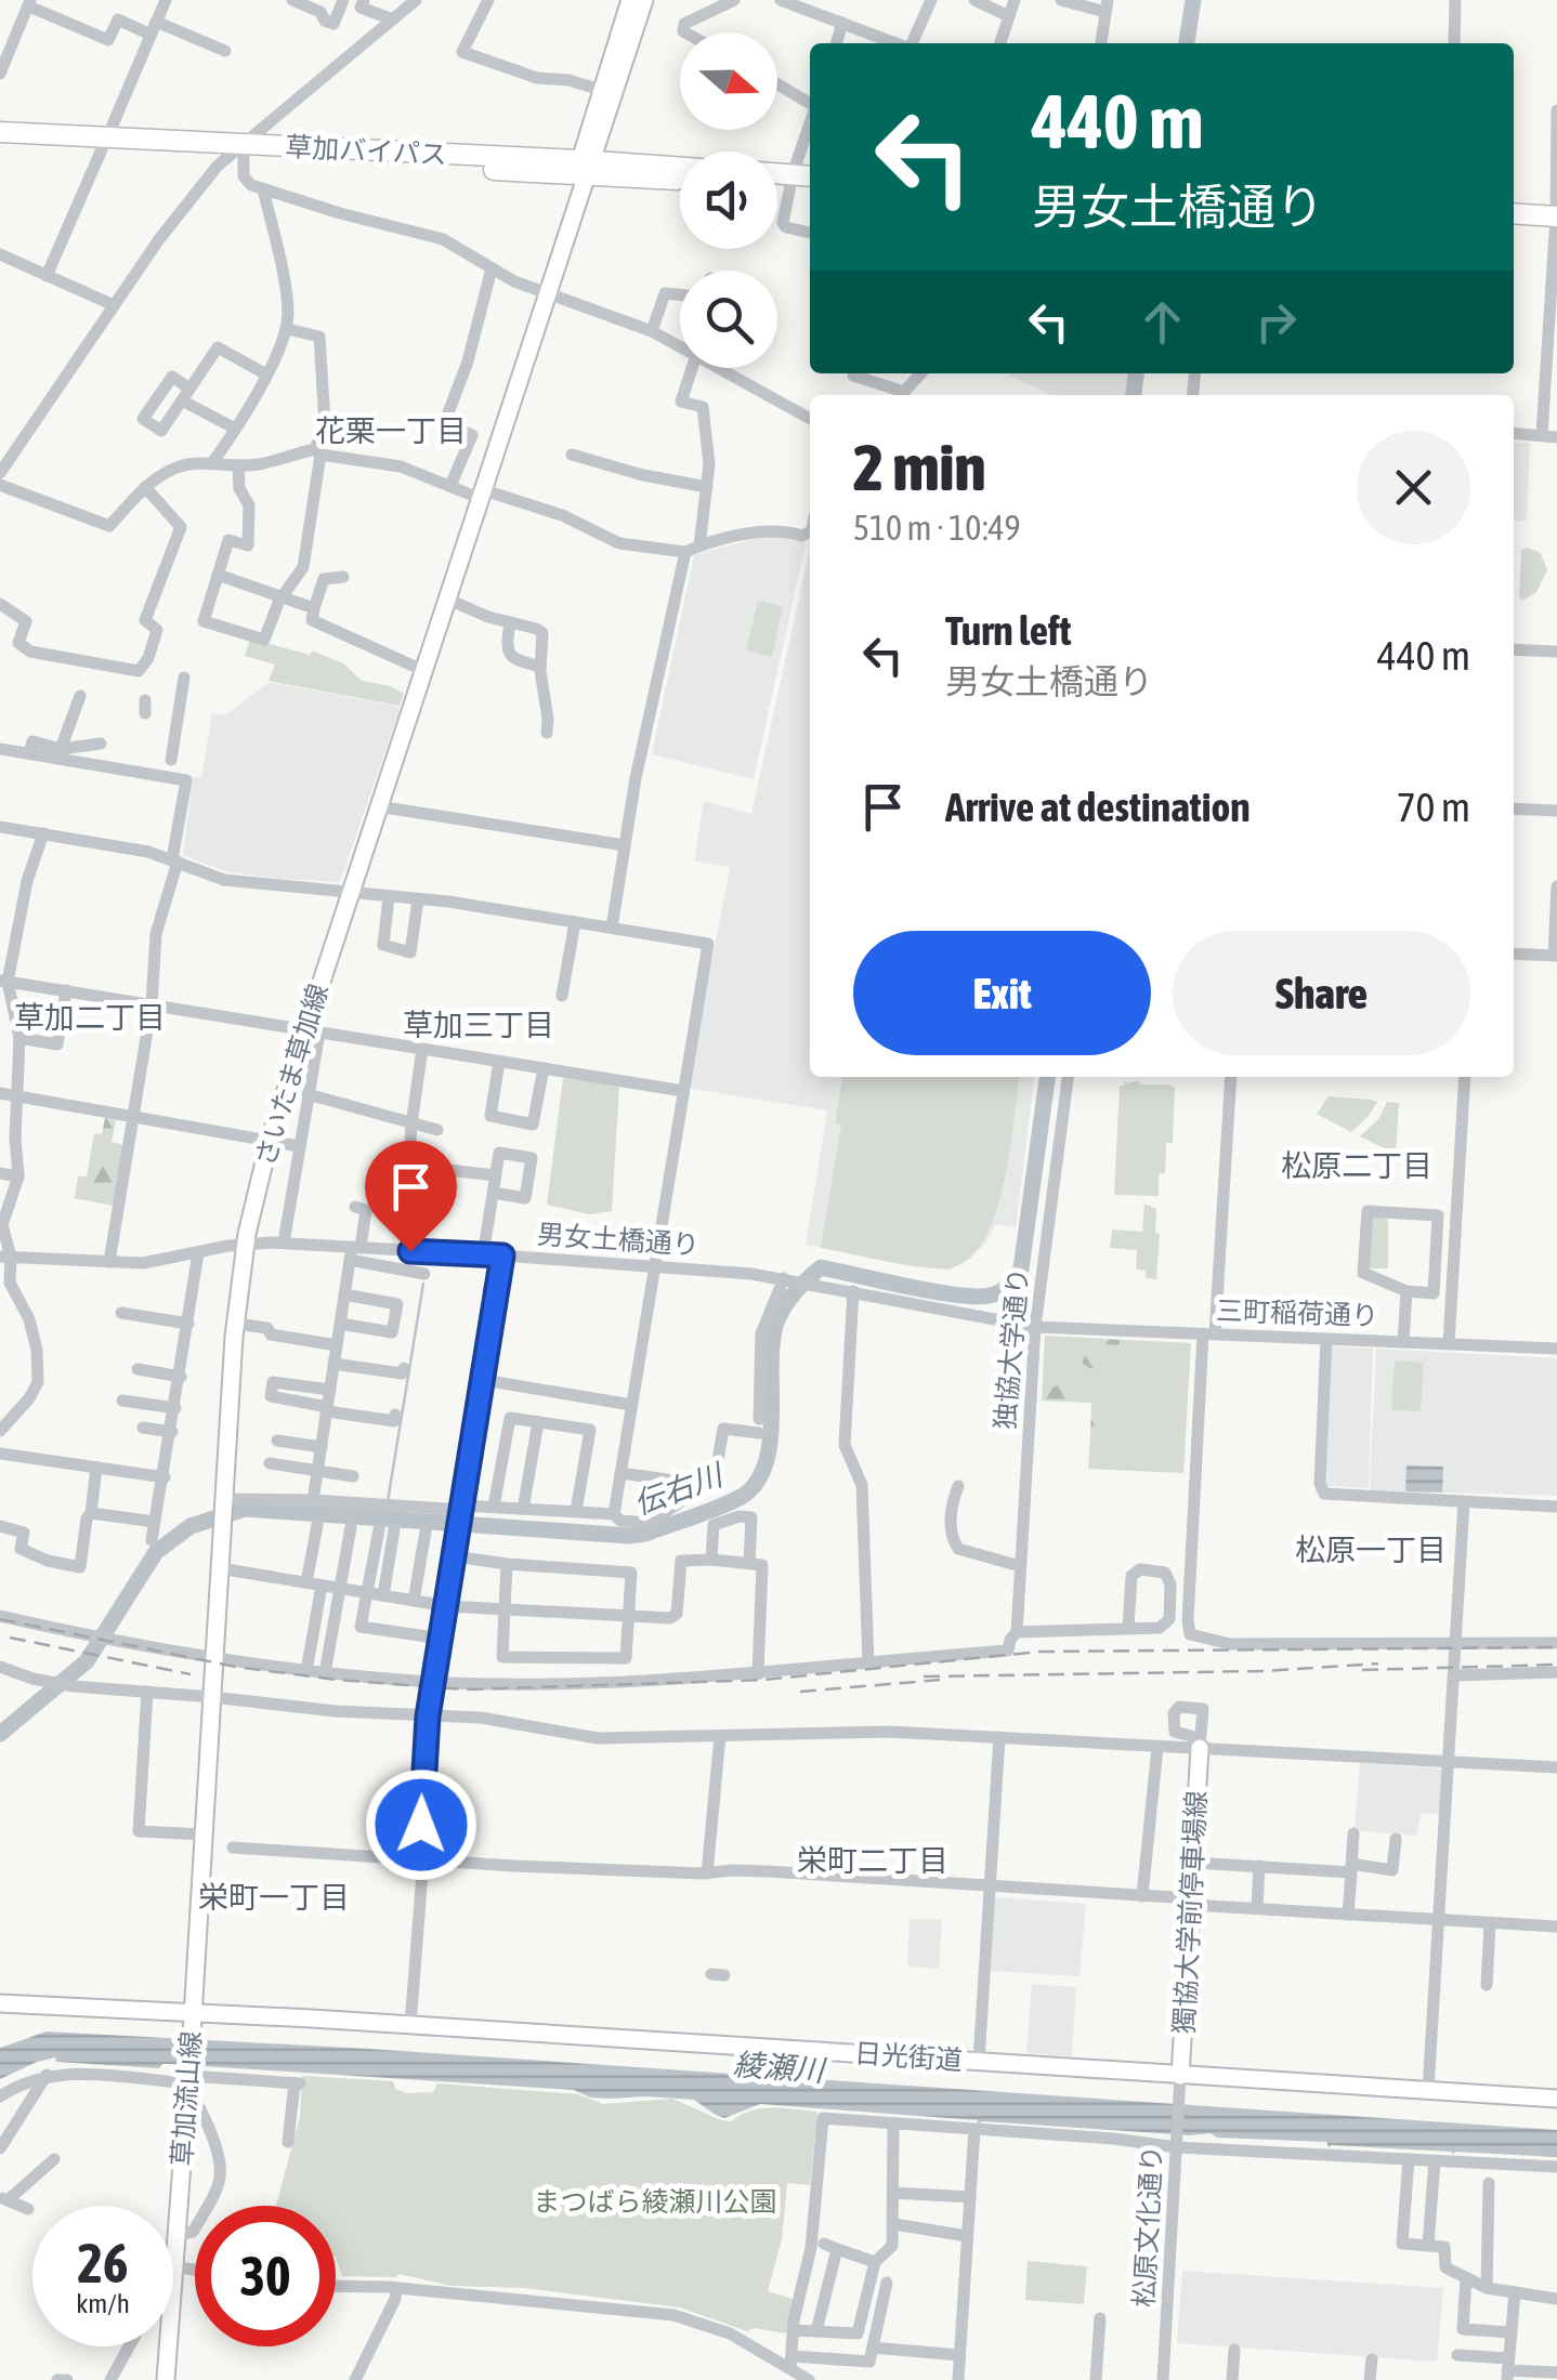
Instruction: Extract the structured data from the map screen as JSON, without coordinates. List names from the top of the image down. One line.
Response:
{"streets":{"highway":["草加バイパス"],"main road":["さいたま草加線","獨協大学前停車場線","日光街道","草加流山線"],"street":["男女土橋通り","三町稲荷通り","独協大学通り","松原文化通り"]},"crossings":[["草加バイパス","さいたま草加線"],["さいたま草加線","男女土橋通り"],["さいたま草加線","日光街道"],["さいたま草加線","草加流山線"],["男女土橋通り","三町稲荷通り"],["男女土橋通り","独協大学通り"],["三町稲荷通り","独協大学通り"],["獨協大学前停車場線","日光街道"],["獨協大学前停車場線","松原文化通り"],["日光街道","草加流山線"],["日光街道","松原文化通り"]],"districts":["花栗一丁目","草加二丁目","草加三丁目","松原二丁目","松原一丁目","栄町二丁目","栄町一丁目"],"water":["伝右川","綾瀬川"],"parks":["まつばら綾瀬川公園"],"north":"right","page":{"turn":["440 m","男女土橋通り"],"heading":["2 min","510 m · 10:49"],"list":[{"name":"Turn left","note":"男女土橋通り","value":"440 m"},{"name":"Arrive at destination","value":"70 m"}],"buttons":["Exit","Share"],"speed":"26 km/h","limit":"30"}}
